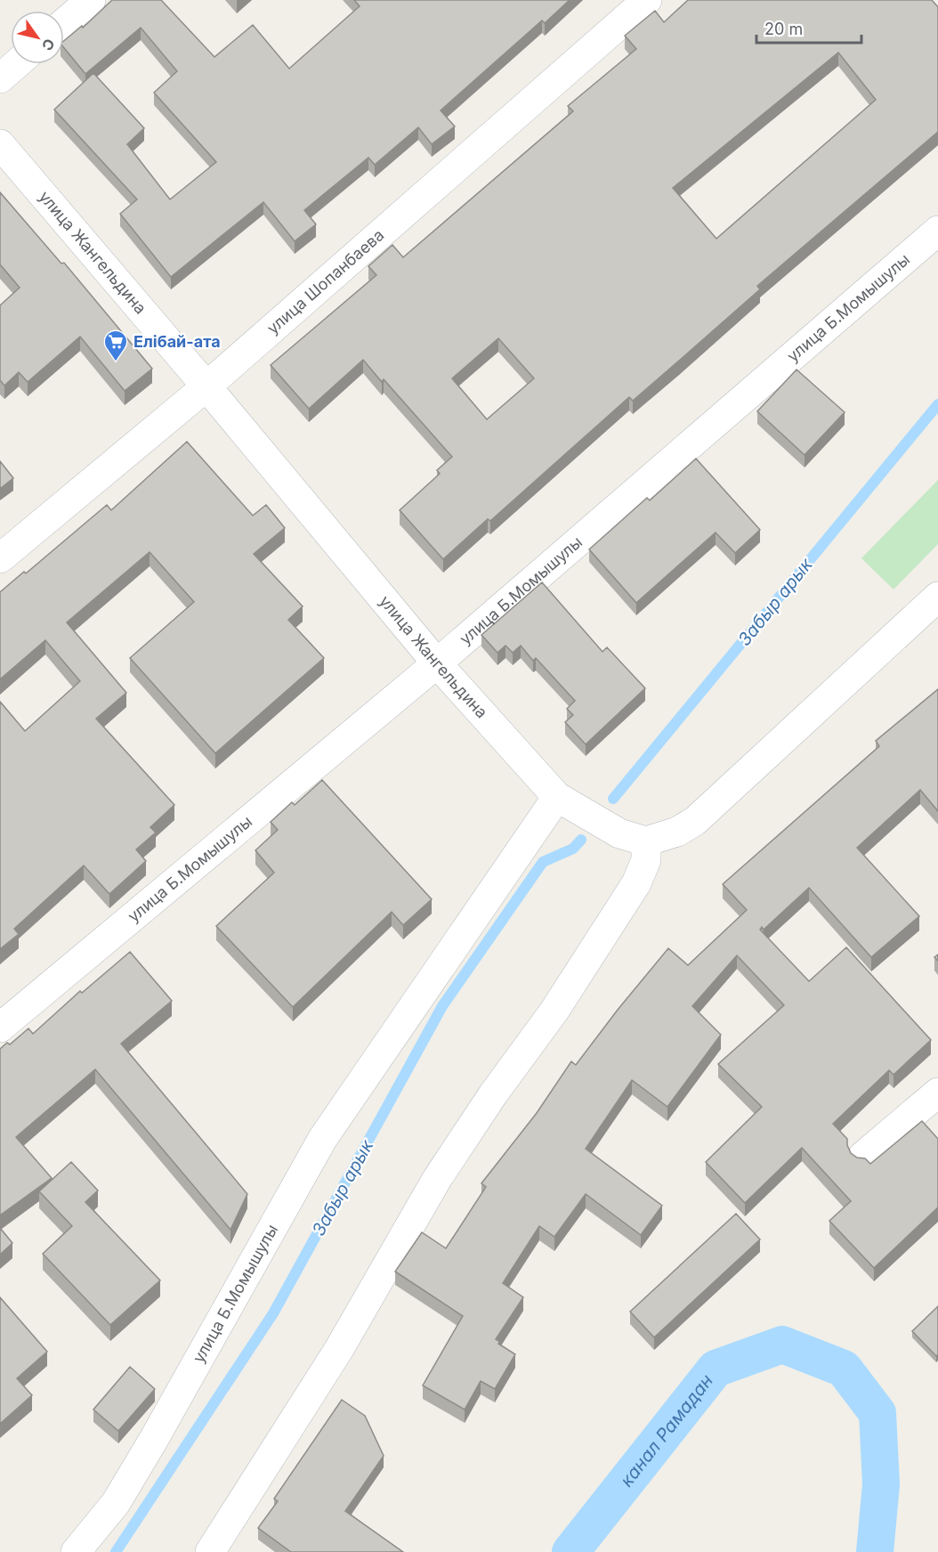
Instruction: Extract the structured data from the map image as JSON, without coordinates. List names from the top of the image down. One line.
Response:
{"streets":{"street":["улица Жангельдина","улица Шопанбаева","улица Б.Момышулы"]},"crossings":[["улица Жангельдина","улица Шопанбаева"],["улица Жангельдина","улица Б.Момышулы"]],"water":["Забыр арык","канал Рамадан"],"places":{"supermarket":["Елібай-ата"]},"scale_bar":"20 m","north":"bottom right"}
